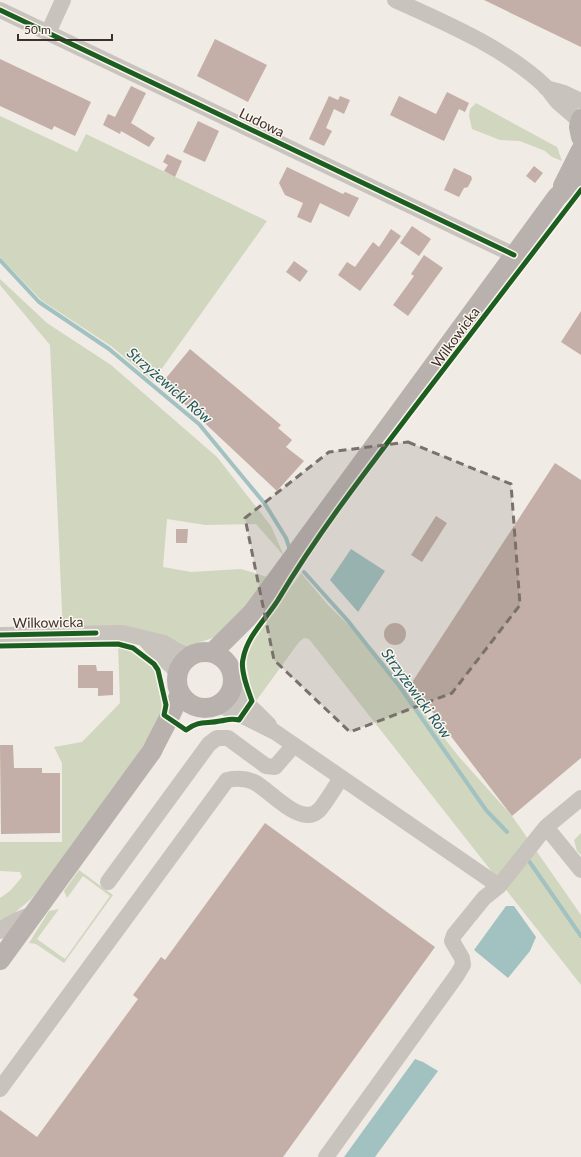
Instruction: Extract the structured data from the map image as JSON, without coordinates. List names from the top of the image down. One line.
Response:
{"streets":{"main road":["Wilkowicka"],"street":["Ludowa"]},"crossings":[["Ludowa","Wilkowicka"]],"water":["Strzyżewicki Rów"],"scale_bar":"50 m"}
